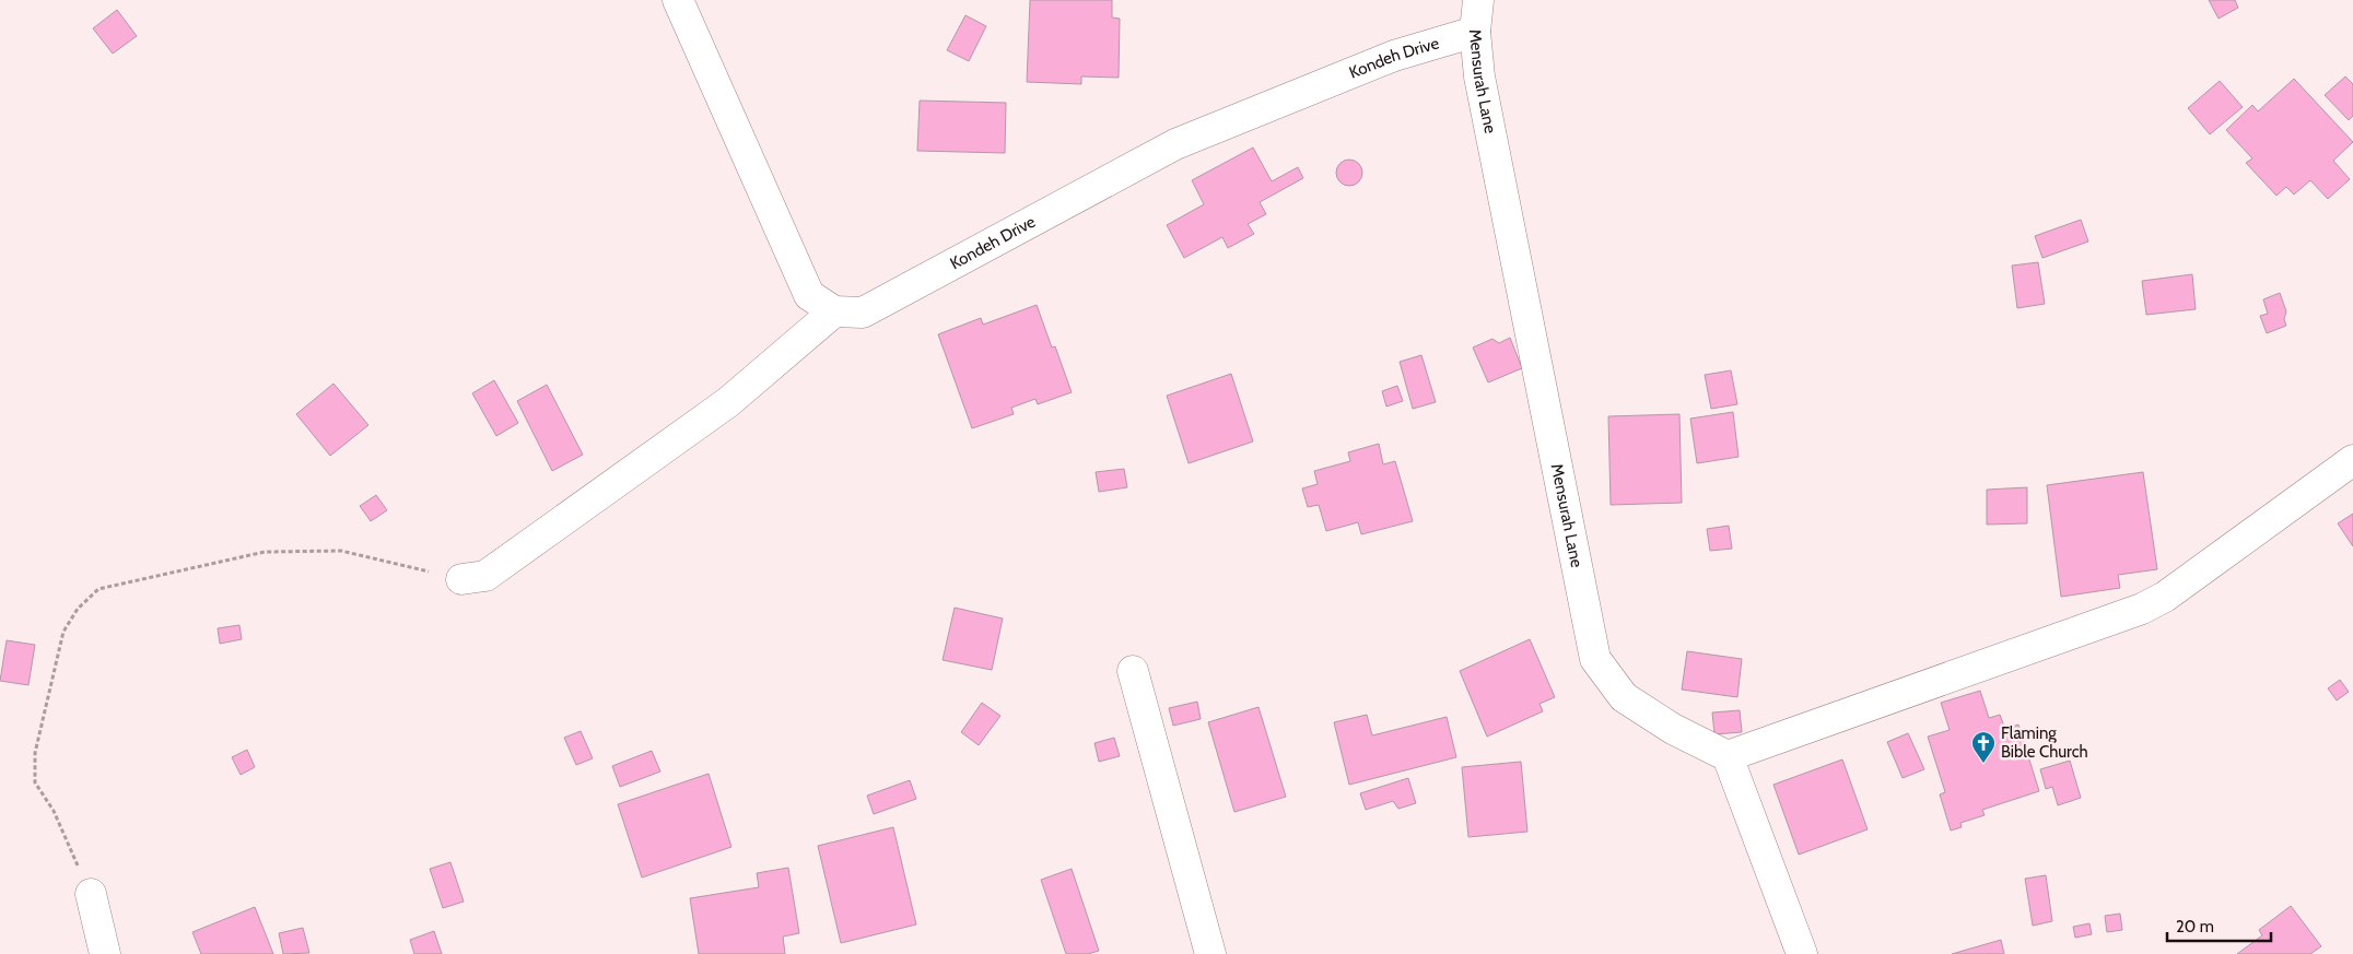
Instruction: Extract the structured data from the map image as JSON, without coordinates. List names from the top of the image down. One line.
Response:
{"streets":{"street":["Kondeh Drive","Mensurah Lane"]},"crossings":[["Kondeh Drive","Mensurah Lane"]],"places":{"church":["Flaming Bible Church"]},"scale_bar":"20 m"}
